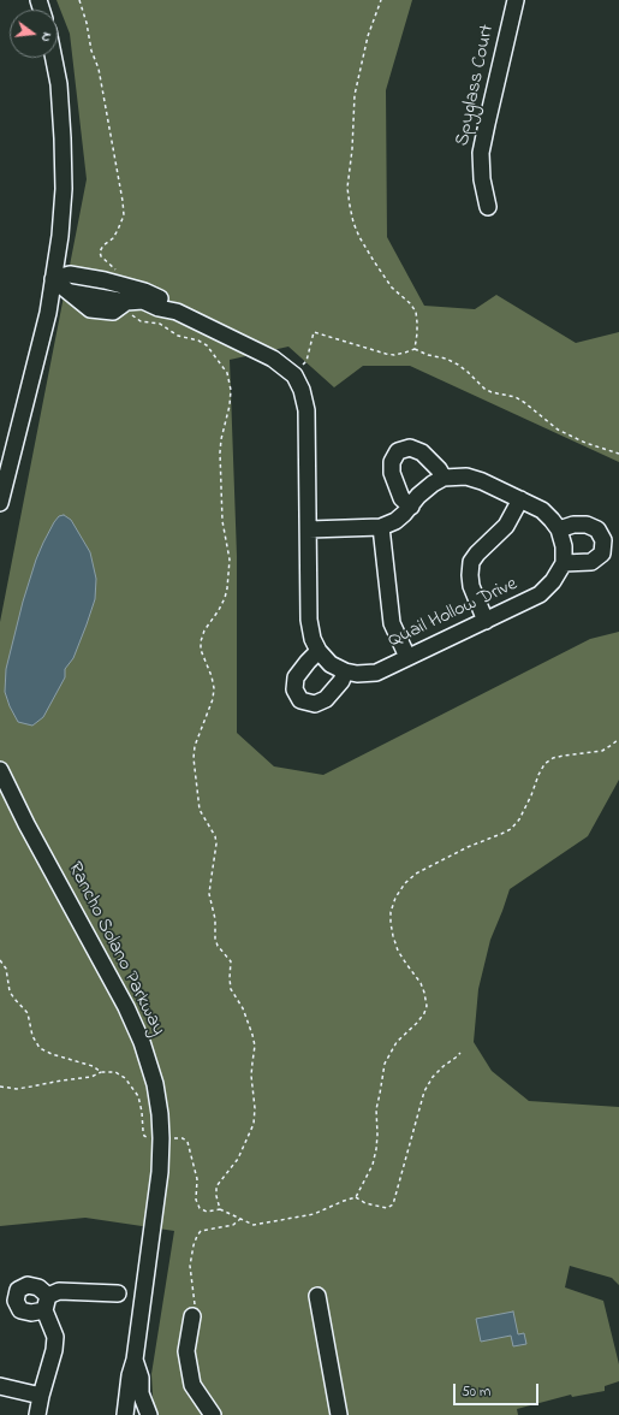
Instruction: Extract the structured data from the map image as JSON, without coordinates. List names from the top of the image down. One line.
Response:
{"streets":{"street":["Spyglass Court","Quail Hollow Drive","Rancho Solano Parkway"]},"scale_bar":"50 m","north":"right"}
